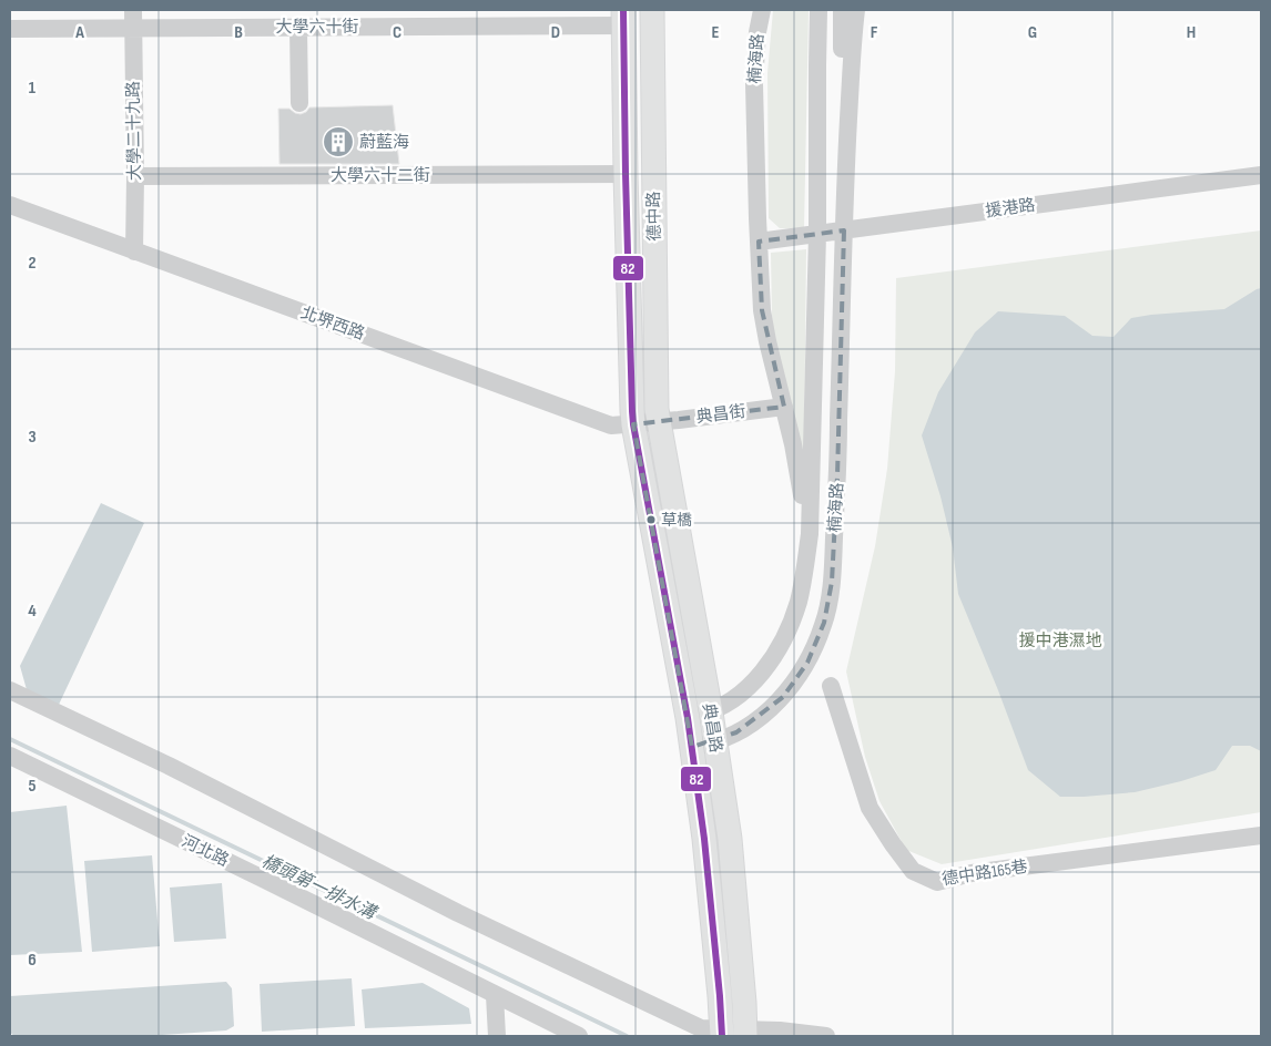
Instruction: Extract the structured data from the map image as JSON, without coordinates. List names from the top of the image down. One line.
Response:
{"streets":{"main road":["德中路","典昌路"],"street":["大學六十街","楠海路","大學二十九路","大學六十二街","援港路","北堺西路","典昌街","河北路","德中路165巷"]},"crossings":[["大學六十街","大學二十九路"],["大學六十街","德中路"],["楠海路","援港路"],["楠海路","典昌街"],["楠海路","典昌路"],["大學二十九路","大學六十二街"],["大學二十九路","北堺西路"],["大學六十二街","德中路"],["德中路","北堺西路"],["德中路","典昌街"],["德中路","典昌路"],["北堺西路","典昌街"],["北堺西路","典昌路"],["典昌街","典昌路"]],"water":["橋頭第一排水溝"],"parks":["援中港濕地"],"places":{"building":["蔚藍海"],"other":["草橋"]},"lines":["transit line 82"],"grid":{"columns":["A","B","C","D","E","F","G","H"],"rows":["1","2","3","4","5","6"]}}
